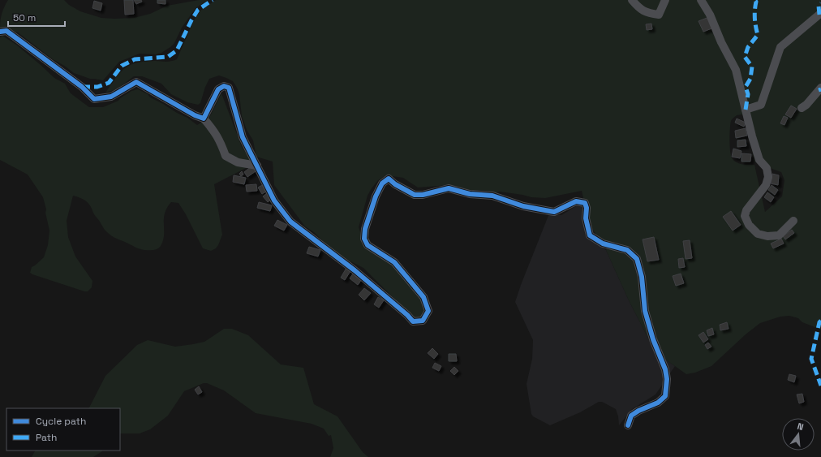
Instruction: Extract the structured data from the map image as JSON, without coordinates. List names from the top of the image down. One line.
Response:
{"legend":["Cycle path","Path"],"scale_bar":"50 m","north":"top"}
